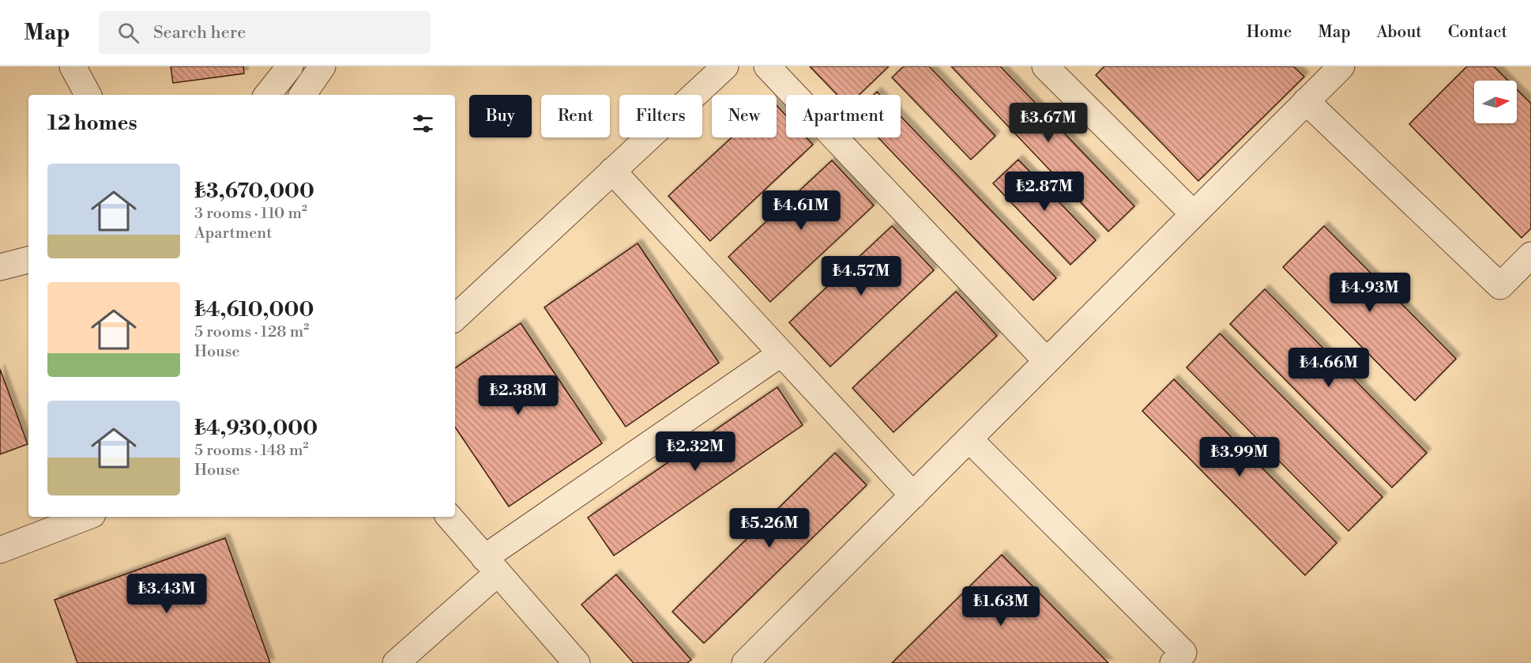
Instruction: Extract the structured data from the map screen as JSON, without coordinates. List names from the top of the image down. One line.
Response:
{"north":"right","page":{"header":"Map","search":"Search here","nav":["Home","Map","About","Contact"],"chip":["Buy","Rent","Filters","New","Apartment"],"heading":"12 homes","price":["₺3.67M","₺2.87M","₺4.61M","₺4.57M","₺4.93M","₺4.66M","₺2.38M","₺2.32M","₺3.99M","₺5.26M","₺3.43M","₺1.63M"],"list":[{"name":"₺3,670,000","note":"3 rooms · 110 m² · Apartment"},{"name":"₺4,610,000","note":"5 rooms · 128 m² · House"},{"name":"₺4,930,000","note":"5 rooms · 148 m² · House"}]}}
